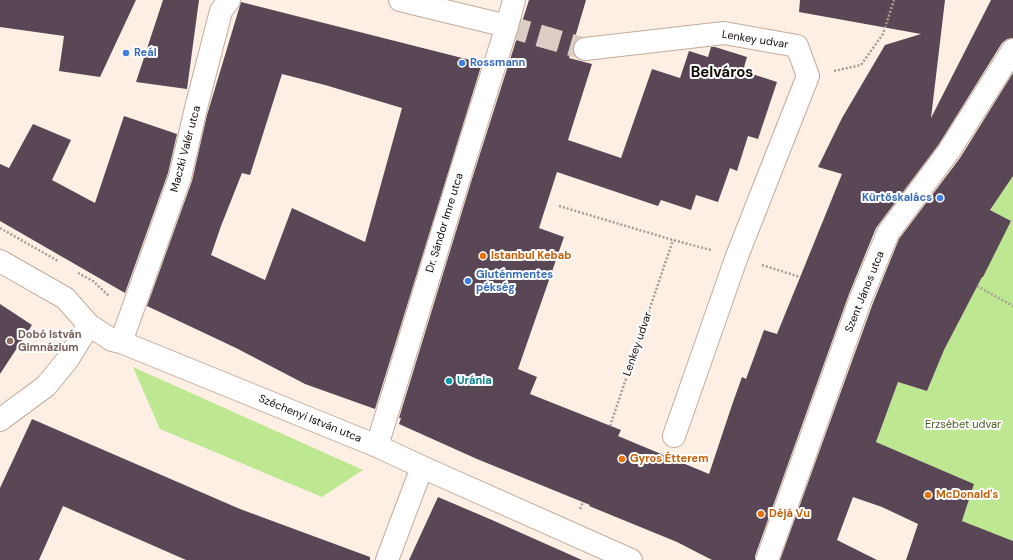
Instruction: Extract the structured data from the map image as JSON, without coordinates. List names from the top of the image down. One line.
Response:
{"streets":{"street":["Lenkey udvar","Maczki Valér utca","Dr. Sándor Imre utca","Szent János utca","Széchenyi István utca"]},"crossings":[["Maczki Valér utca","Széchenyi István utca"],["Dr. Sándor Imre utca","Széchenyi István utca"]],"districts":["Belváros"],"parks":["Erzsébet udvar"],"places":["Reál","Rossmann","Kürtőskalács","Istanbul Kebab","Gluténmentes pékség","Dobó István Gimnázium","Uránia","Gyros Étterem","McDonald's","Déjá Vu"]}
